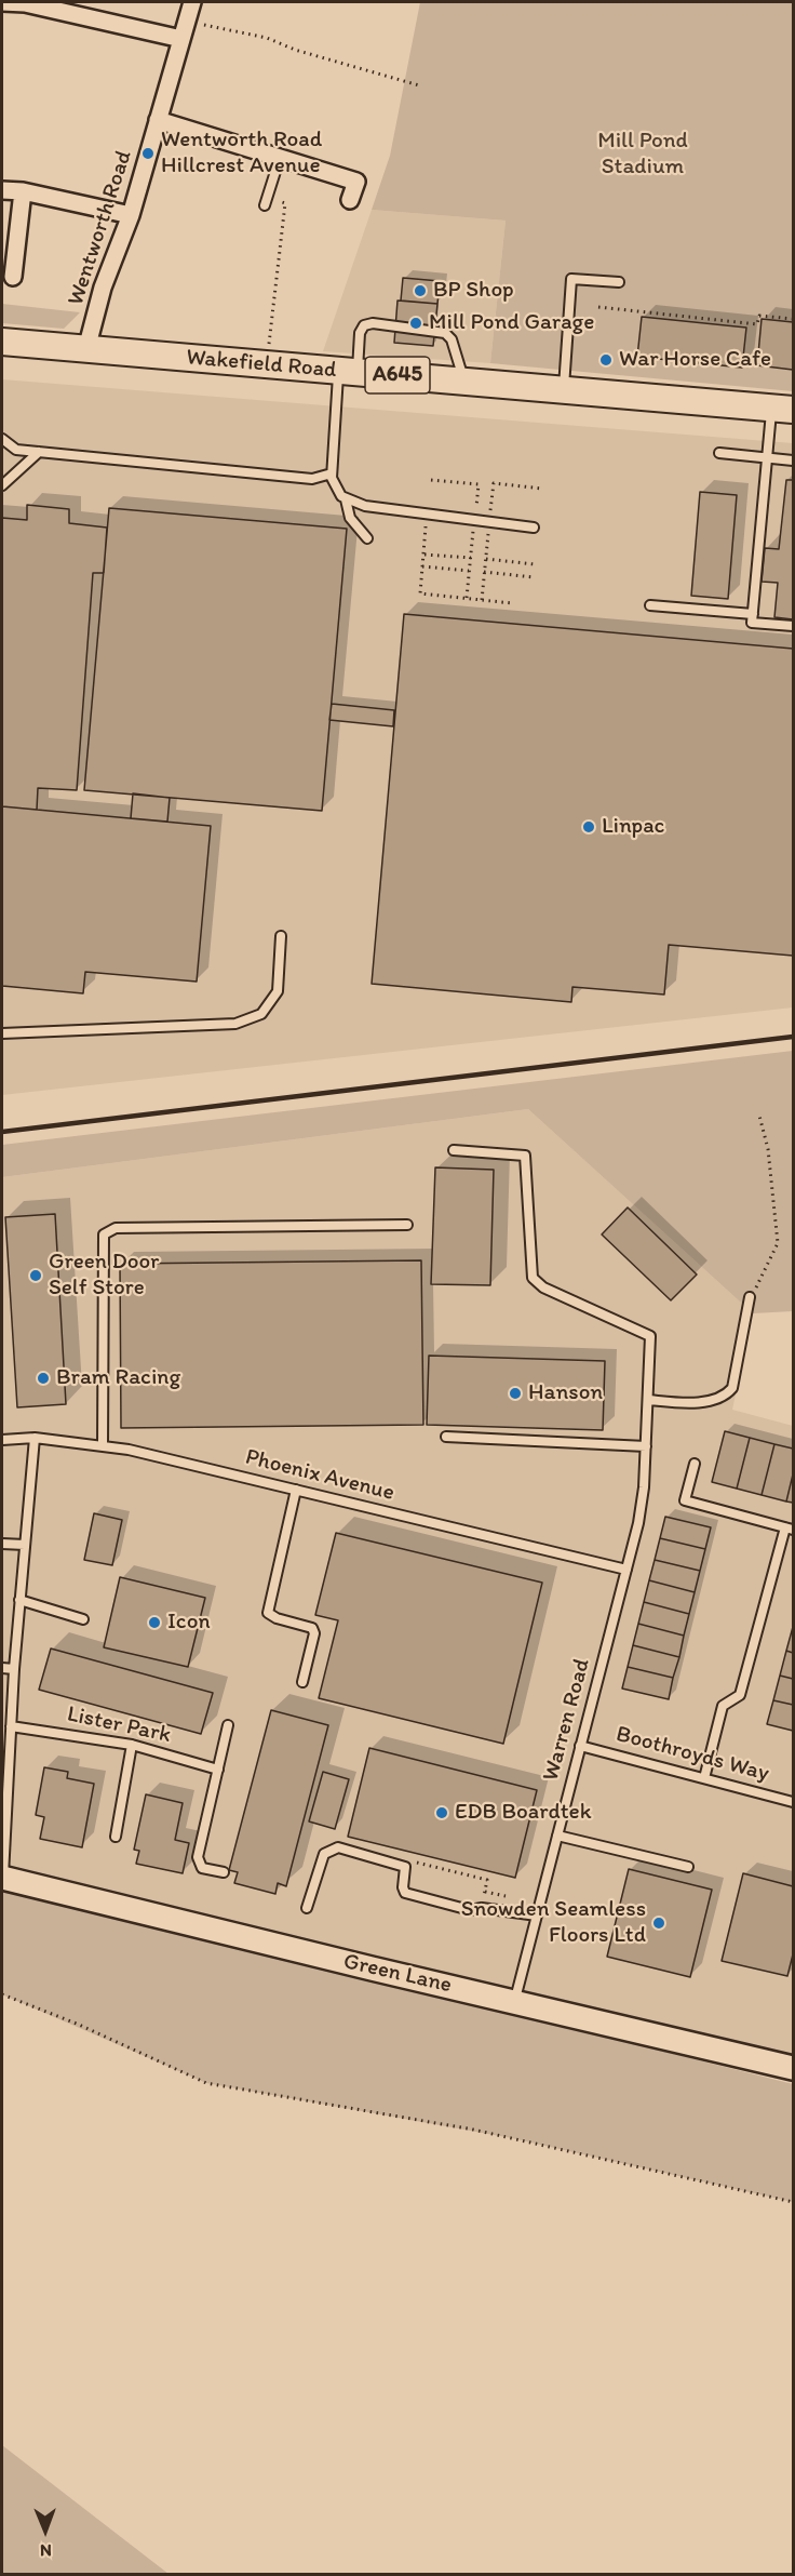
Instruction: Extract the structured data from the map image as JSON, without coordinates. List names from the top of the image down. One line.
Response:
{"streets":{"main road":["Wakefield Road","A645"],"street":["Wentworth Road","Green Lane"],"lane":["Phoenix Avenue","Warren Road","Lister Park","Boothroyds Way"]},"crossings":[["Wentworth Road","Wakefield Road"],["Phoenix Avenue","Warren Road"],["Warren Road","Boothroyds Way"],["Warren Road","Green Lane"]],"parks":["Mill Pond Stadium"],"places":["Wentworth Road Hillcrest Avenue","BP Shop","Mill Pond Garage","War Horse Cafe","Linpac","Green Door Self Store","Bram Racing","Hanson","Icon","EDB Boardtek","Snowden Seamless Floors Ltd"],"north":"bottom"}
